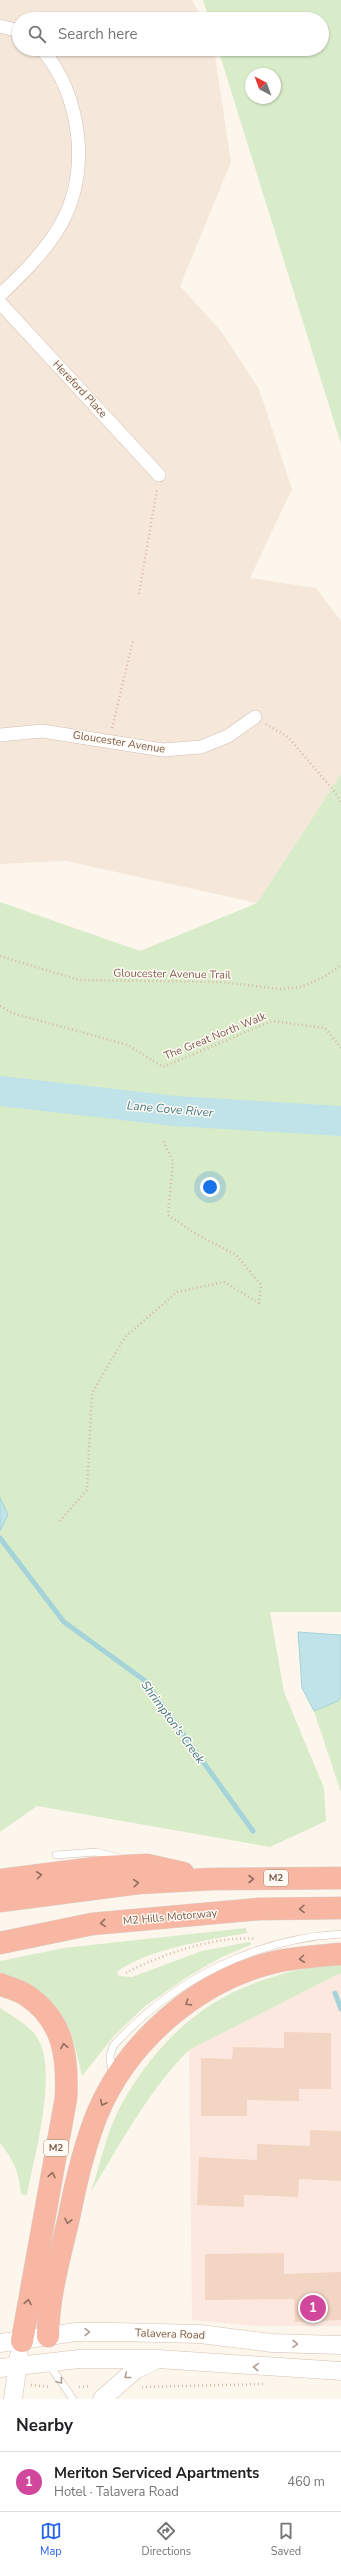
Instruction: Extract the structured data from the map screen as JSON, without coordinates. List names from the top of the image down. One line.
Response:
{"streets":{"highway":["M2","M2 Hills Motorway"],"main road":["Talavera Road"],"street":["Hereford Place","Gloucester Avenue"],"path":["Gloucester Avenue Trail","The Great North Walk"]},"crossings":[["M2","Talavera Road"]],"water":["Lane Cove River","Shrimpton's Creek"],"north":"top left","page":{"search":"Search here","pins":"1","heading":"Nearby","list":[{"mark":"1","name":"Meriton Serviced Apartments","note":"Hotel · Talavera Road","value":"460 m"}],"nav":["Map","Directions","Saved"]}}
